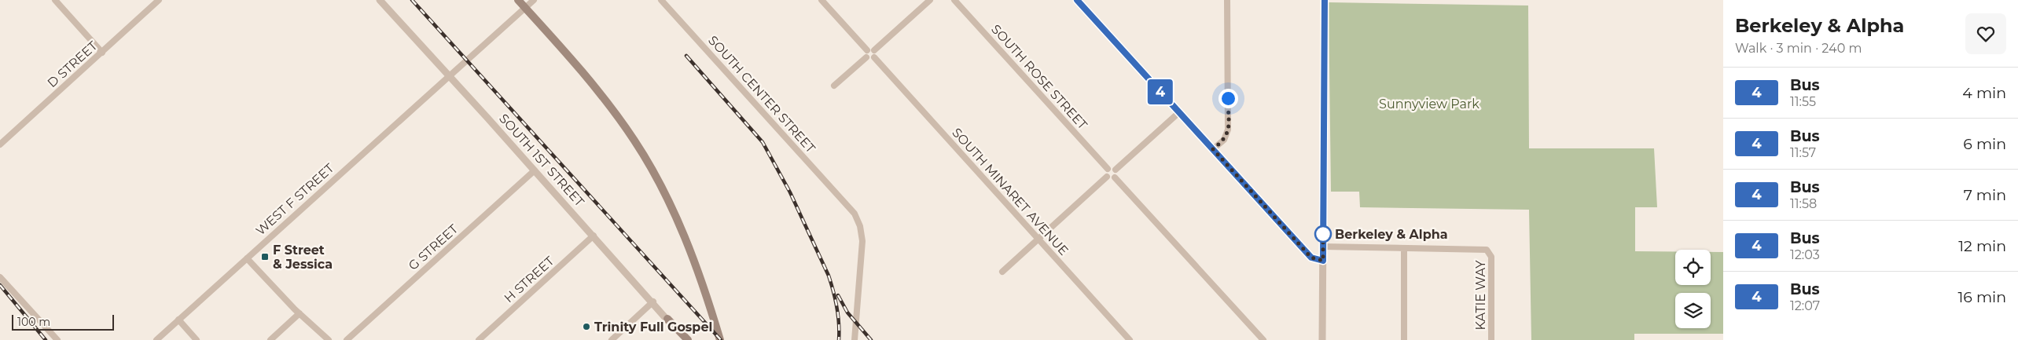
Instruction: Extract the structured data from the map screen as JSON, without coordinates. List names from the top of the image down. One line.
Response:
{"streets":{"street":["D STREET","SOUTH ROSE STREET","SOUTH CENTER STREET","SOUTH 1ST STREET","SOUTH MINARET AVENUE","WEST F STREET","G STREET","H STREET","KATIE WAY"]},"crossings":[["SOUTH 1ST STREET","WEST F STREET"],["SOUTH 1ST STREET","G STREET"],["SOUTH 1ST STREET","H STREET"]],"parks":["Sunnyview Park"],"places":{"other":["Berkeley & Alpha","Trinity Full Gospel"],"transit":["F Street & Jessica"]},"lines":["bus line 4"],"scale_bar":"100 m","page":{"on_map":"4","heading":["Berkeley & Alpha","Walk · 3 min · 240 m"],"list":[{"mark":"4","name":"Bus","note":"11:55","value":"4 min"},{"mark":"4","name":"Bus","note":"11:57","value":"6 min"},{"mark":"4","name":"Bus","note":"11:58","value":"7 min"},{"mark":"4","name":"Bus","note":"12:03","value":"12 min"},{"mark":"4","name":"Bus","note":"12:07","value":"16 min"}],"scale":"100 m"}}
